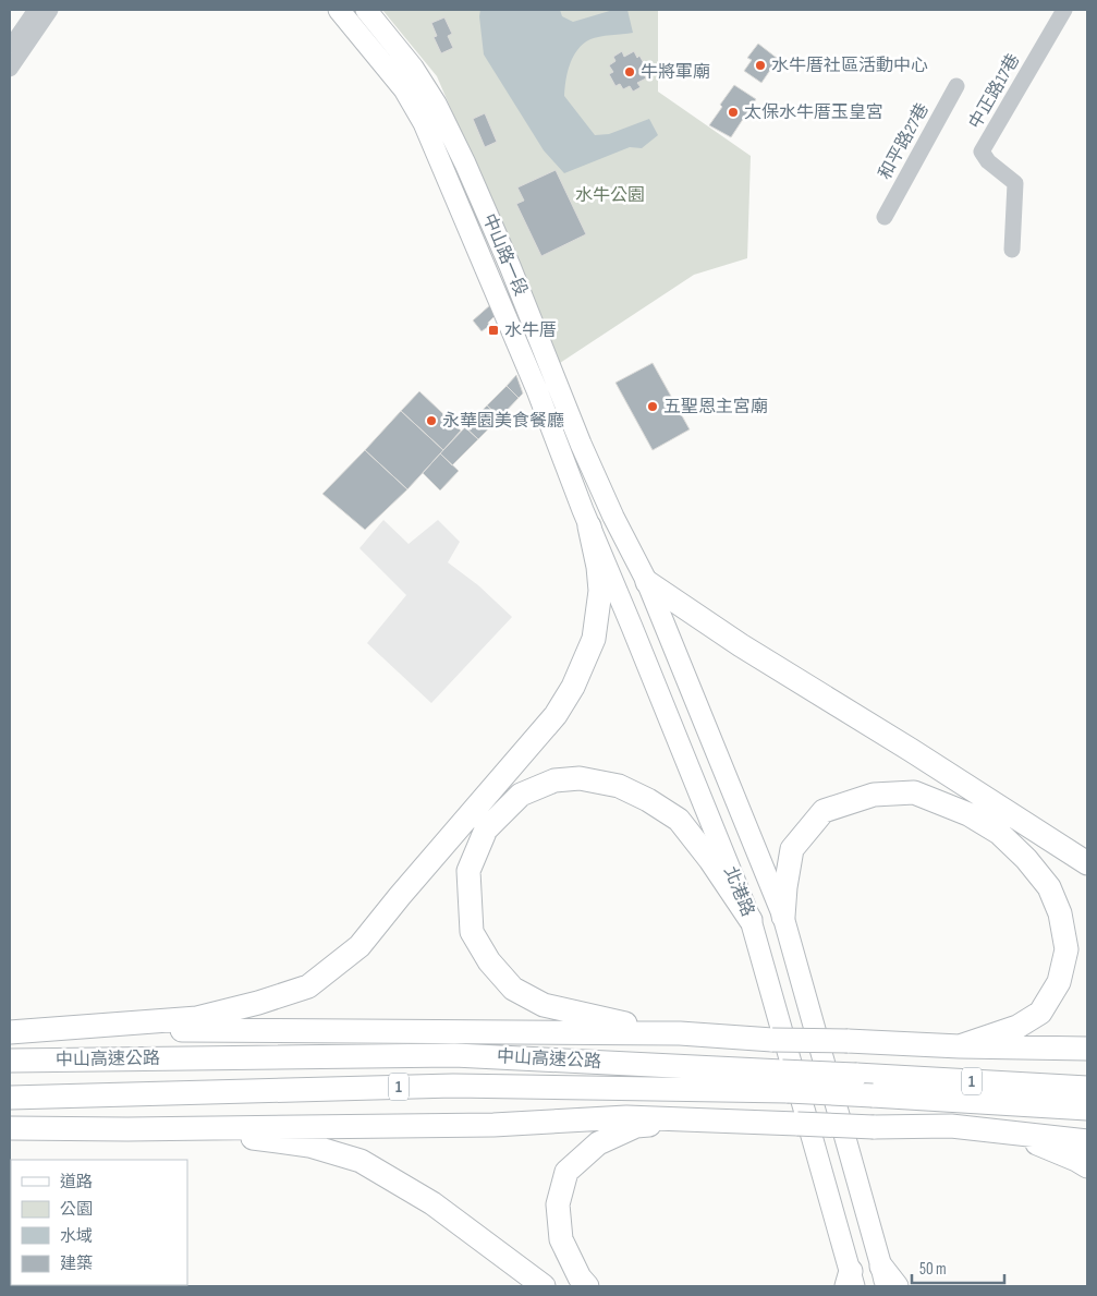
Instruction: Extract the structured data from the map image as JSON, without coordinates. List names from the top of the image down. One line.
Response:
{"streets":{"highway":["中山高速公路","1"],"main road":["中山路一段","北港路"],"street":["中正路17巷","和平路27巷"]},"crossings":[["中山路一段","北港路"]],"parks":["水牛公園"],"places":{"other":["水牛厝社區活動中心","牛將軍廟","太保水牛厝玉皇宮","五聖恩主宮廟","永華園美食餐廳"],"transit":["水牛厝"]},"legend":["道路","公園","水域","建築"],"scale_bar":"50 m"}
